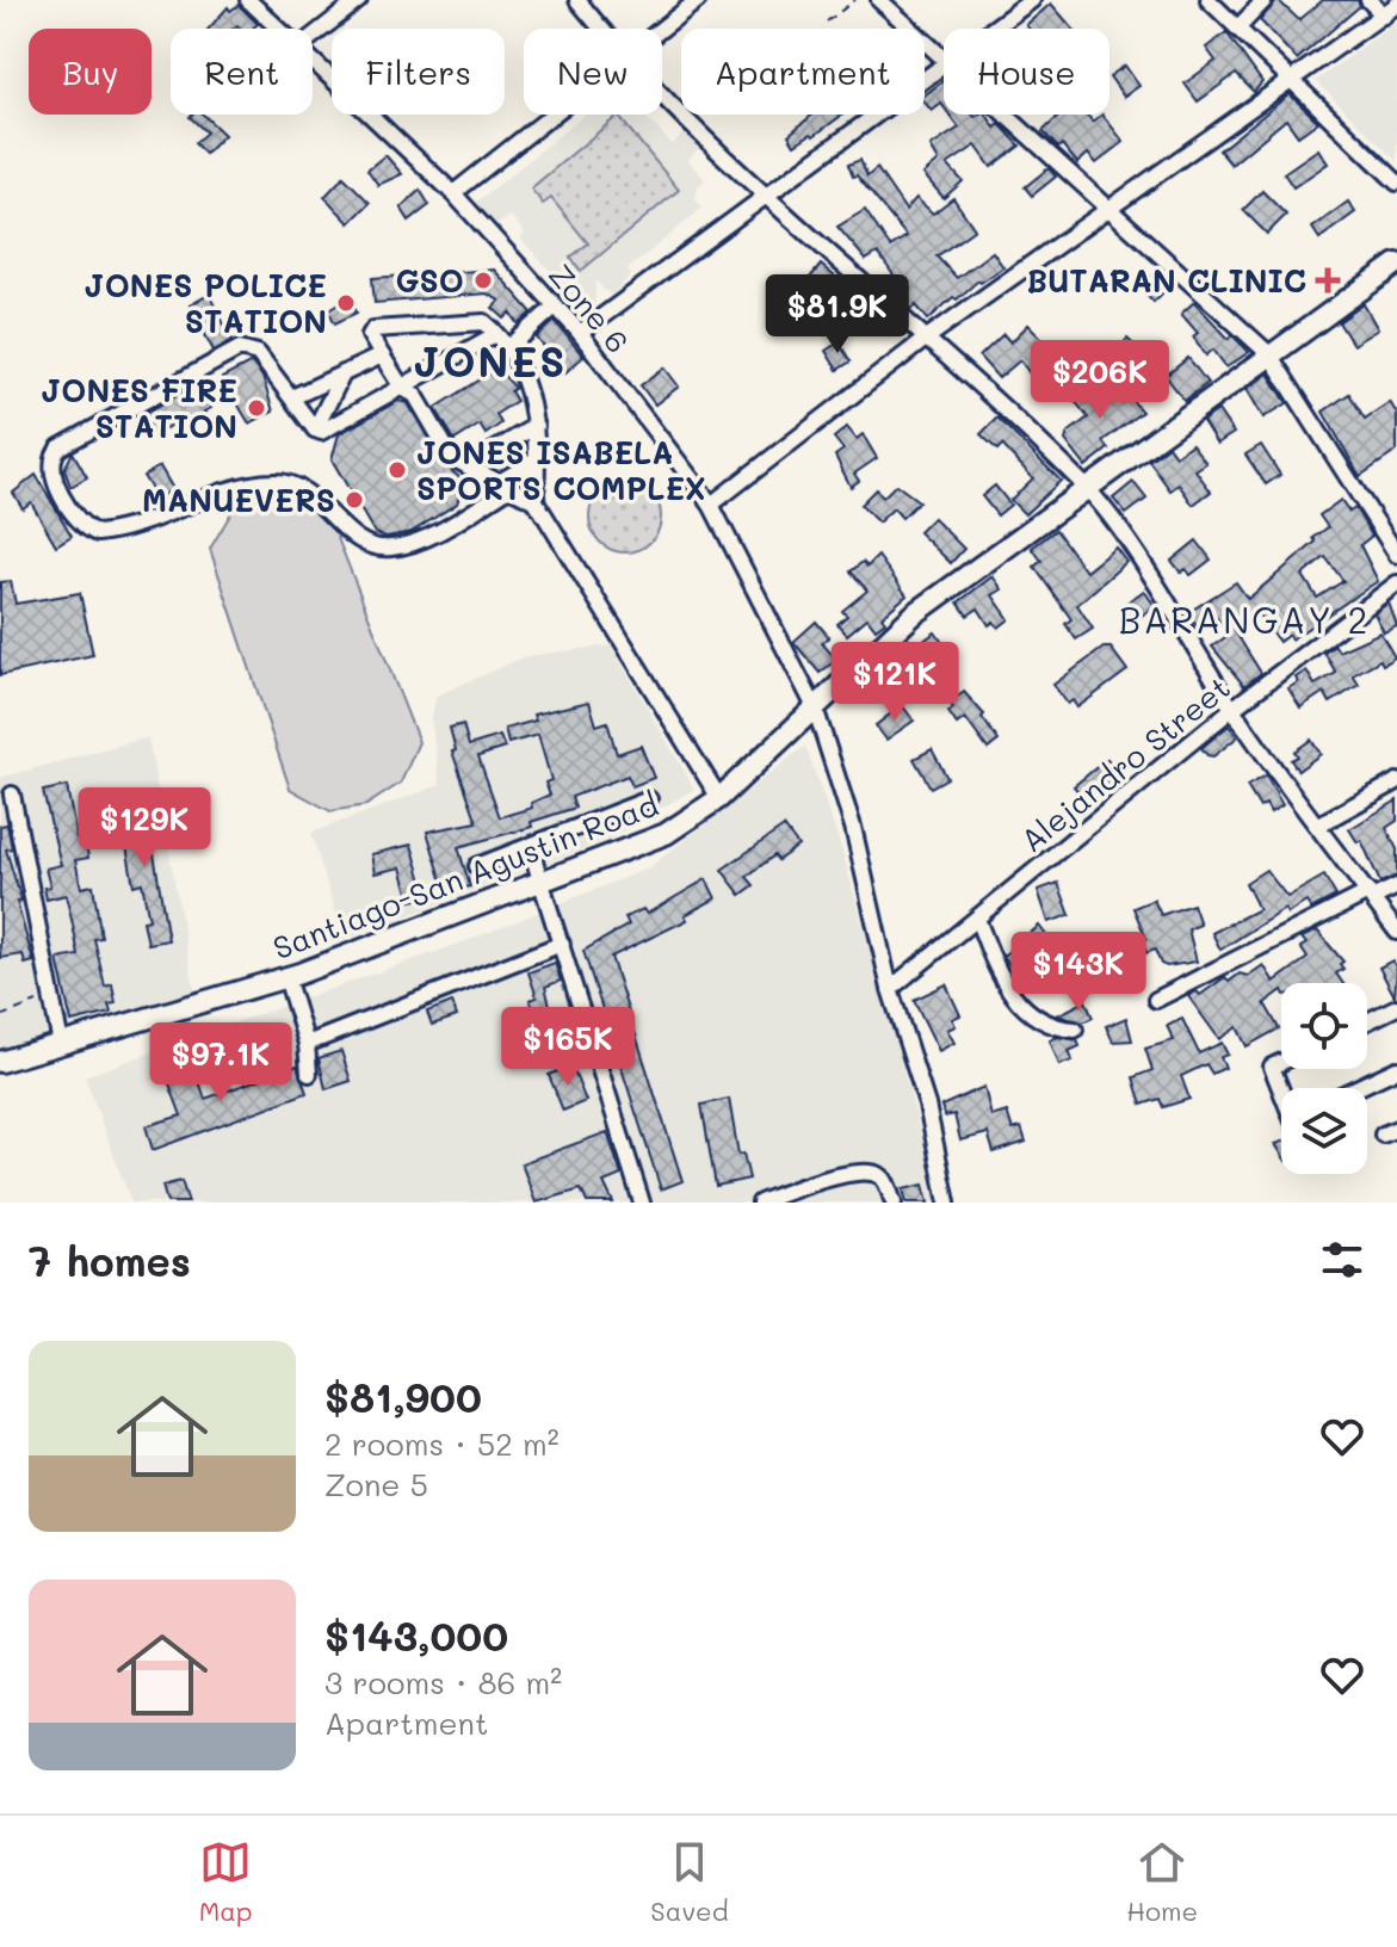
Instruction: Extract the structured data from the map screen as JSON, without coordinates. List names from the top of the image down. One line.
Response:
{"streets":{"main road":["Santiago-San Agustin Road"],"street":["Zone 6","Alejandro Street"]},"crossings":[["Zone 6","Alejandro Street"],["Zone 6","Santiago-San Agustin Road"]],"districts":["JONES","BARANGAY 2"],"places":{"other":["GSO","JONES POLICE STATION","JONES FIRE STATION","JONES ISABELA SPORTS COMPLEX","MANUEVERS"],"health":["BUTARAN CLINIC"]},"page":{"chip":["Buy","Rent","Filters","New","Apartment","House"],"price":["$81.9K","$206K","$121K","$129K","$143K","$165K","$97.1K"],"heading":"7 homes","list":[{"name":"$81,900","note":"2 rooms · 52 m² · Zone 5"},{"name":"$143,000","note":"3 rooms · 86 m² · Apartment"}],"tabs":["Map","Saved","Home"]}}
